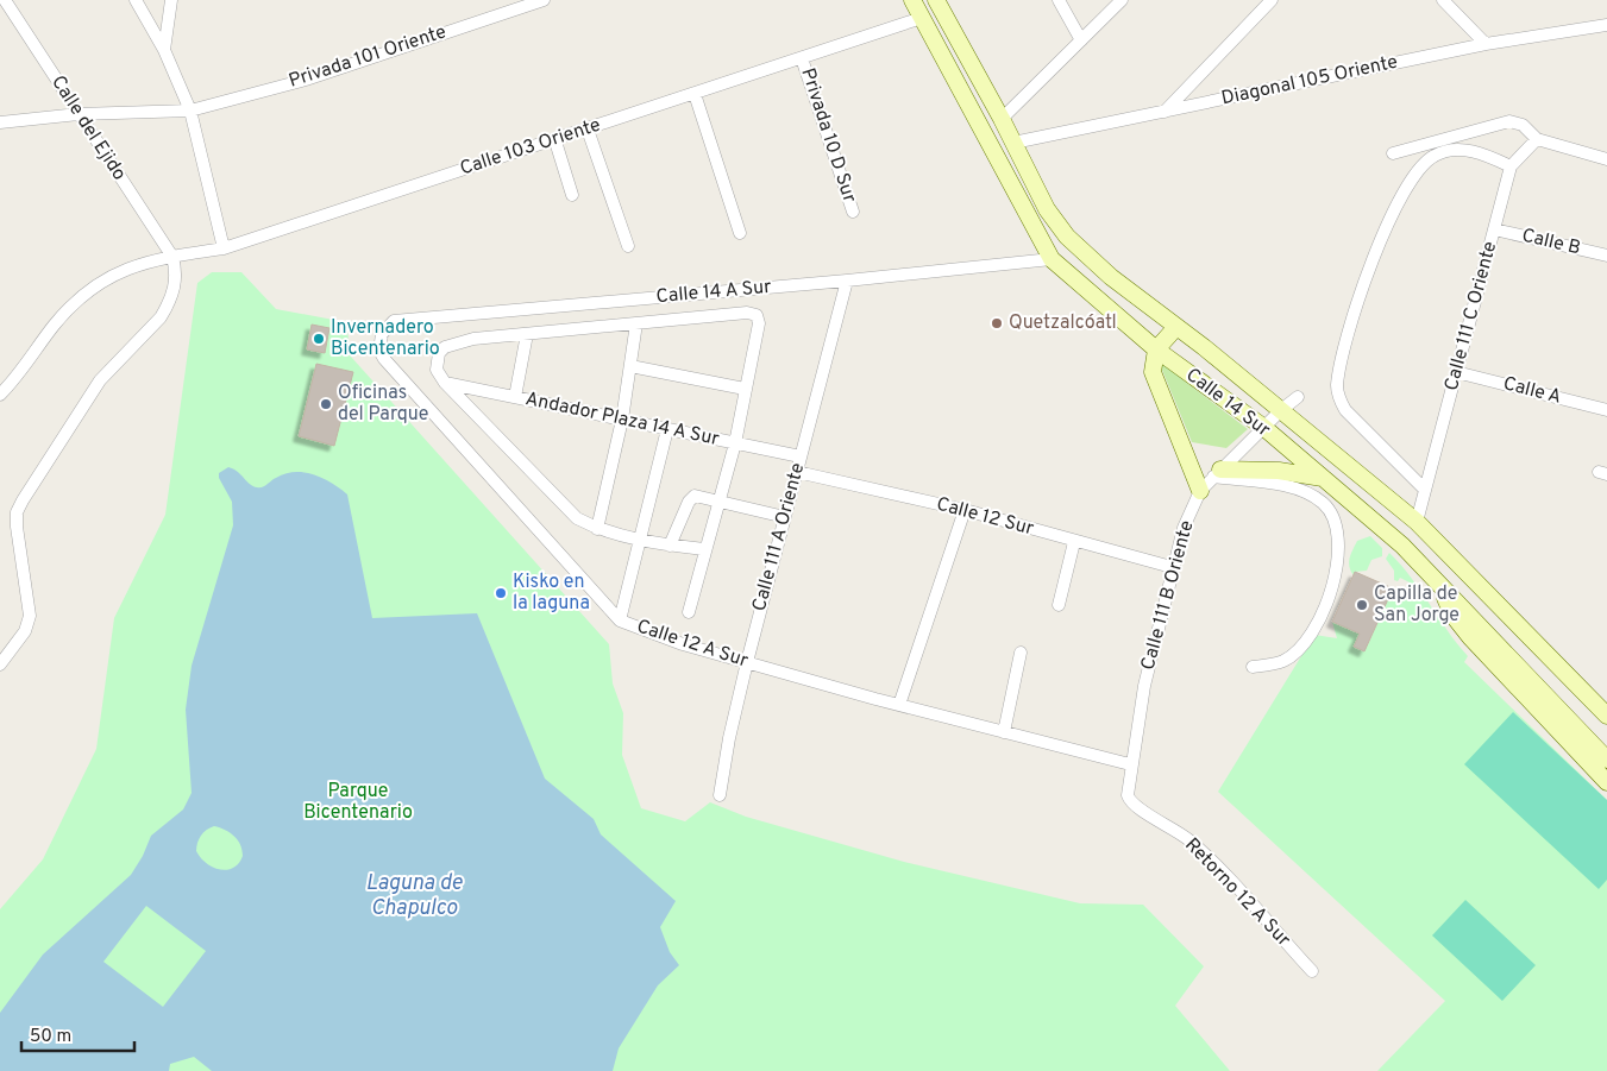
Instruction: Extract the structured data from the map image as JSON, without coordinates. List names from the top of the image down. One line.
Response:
{"streets":{"main road":["Calle 14 Sur"],"street":["Privada 101 Oriente","Diagonal 105 Oriente","Calle del Ejido","Privada 10 D Sur","Calle 103 Oriente","Calle B","Calle 14 A Sur","Calle 111 C Oriente","Calle A","Andador Plaza 14 A Sur","Calle 12 Sur","Calle 111 A Oriente","Calle 111 B Oriente","Calle 12 A Sur","Retorno 12 A Sur"]},"crossings":[["Privada 101 Oriente","Calle del Ejido"],["Diagonal 105 Oriente","Calle 14 Sur"],["Calle del Ejido","Calle 103 Oriente"],["Privada 10 D Sur","Calle 103 Oriente"],["Calle 103 Oriente","Calle 14 Sur"],["Calle B","Calle 111 C Oriente"],["Calle 14 A Sur","Calle 14 Sur"],["Calle 14 A Sur","Calle 111 A Oriente"],["Calle 14 A Sur","Calle 12 A Sur"],["Calle 111 C Oriente","Calle A"],["Calle 111 C Oriente","Calle 14 Sur"],["Calle 14 Sur","Calle 111 B Oriente"],["Andador Plaza 14 A Sur","Calle 111 A Oriente"],["Calle 12 Sur","Calle 111 A Oriente"],["Calle 12 Sur","Calle 111 B Oriente"],["Calle 111 A Oriente","Calle 12 A Sur"],["Calle 111 B Oriente","Calle 12 A Sur"],["Calle 111 B Oriente","Retorno 12 A Sur"],["Calle 12 A Sur","Retorno 12 A Sur"]],"water":["Laguna de Chapulco"],"parks":["Parque Bicentenario"],"places":["Quetzalcóatl","Invernadero Bicentenario","Oficinas del Parque","Kisko en la laguna","Capilla de San Jorge"],"scale_bar":"50 m"}
